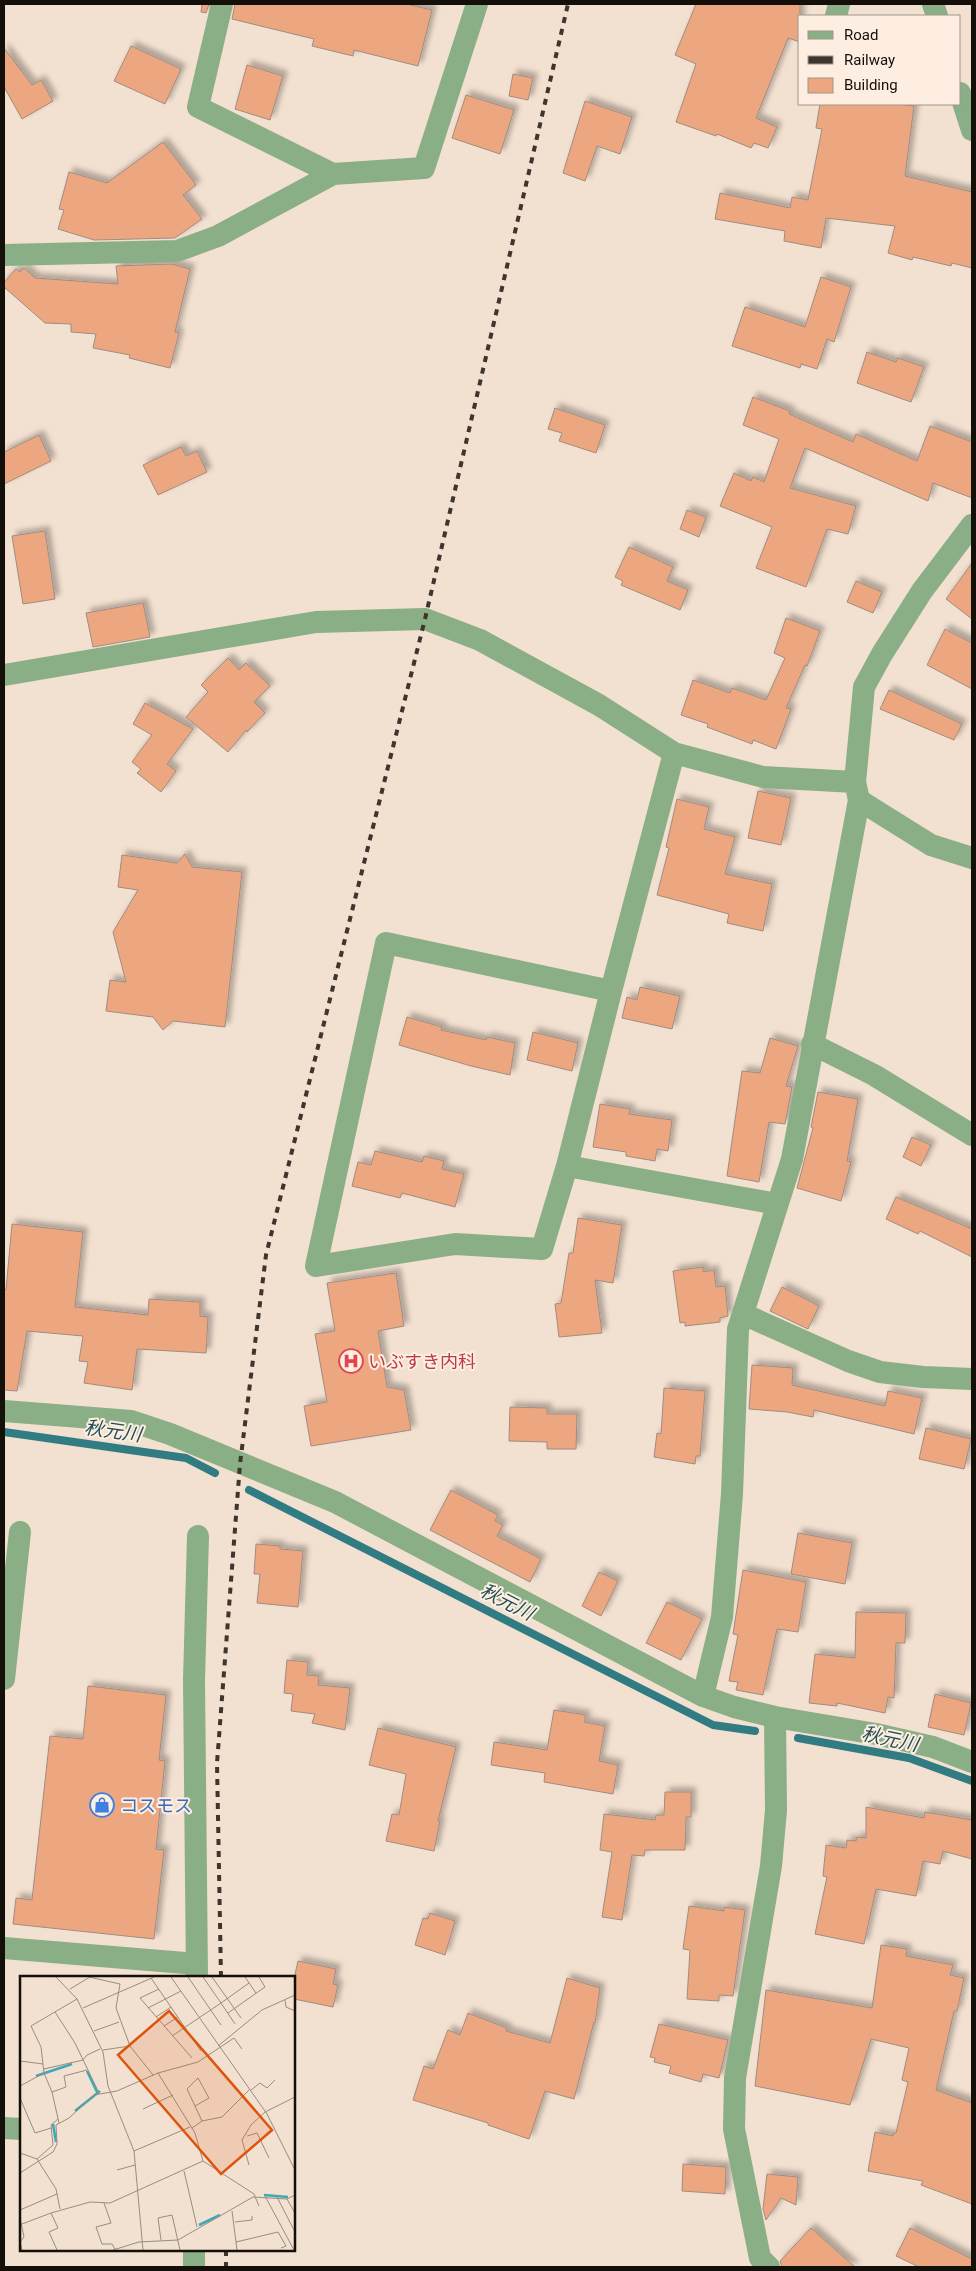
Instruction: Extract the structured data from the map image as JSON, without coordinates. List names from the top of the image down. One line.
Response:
{"water":["秋元川"],"places":{"hospital":["いぶすき内科"],"shop":["コスモス"]},"legend":["Road","Railway","Building"]}
